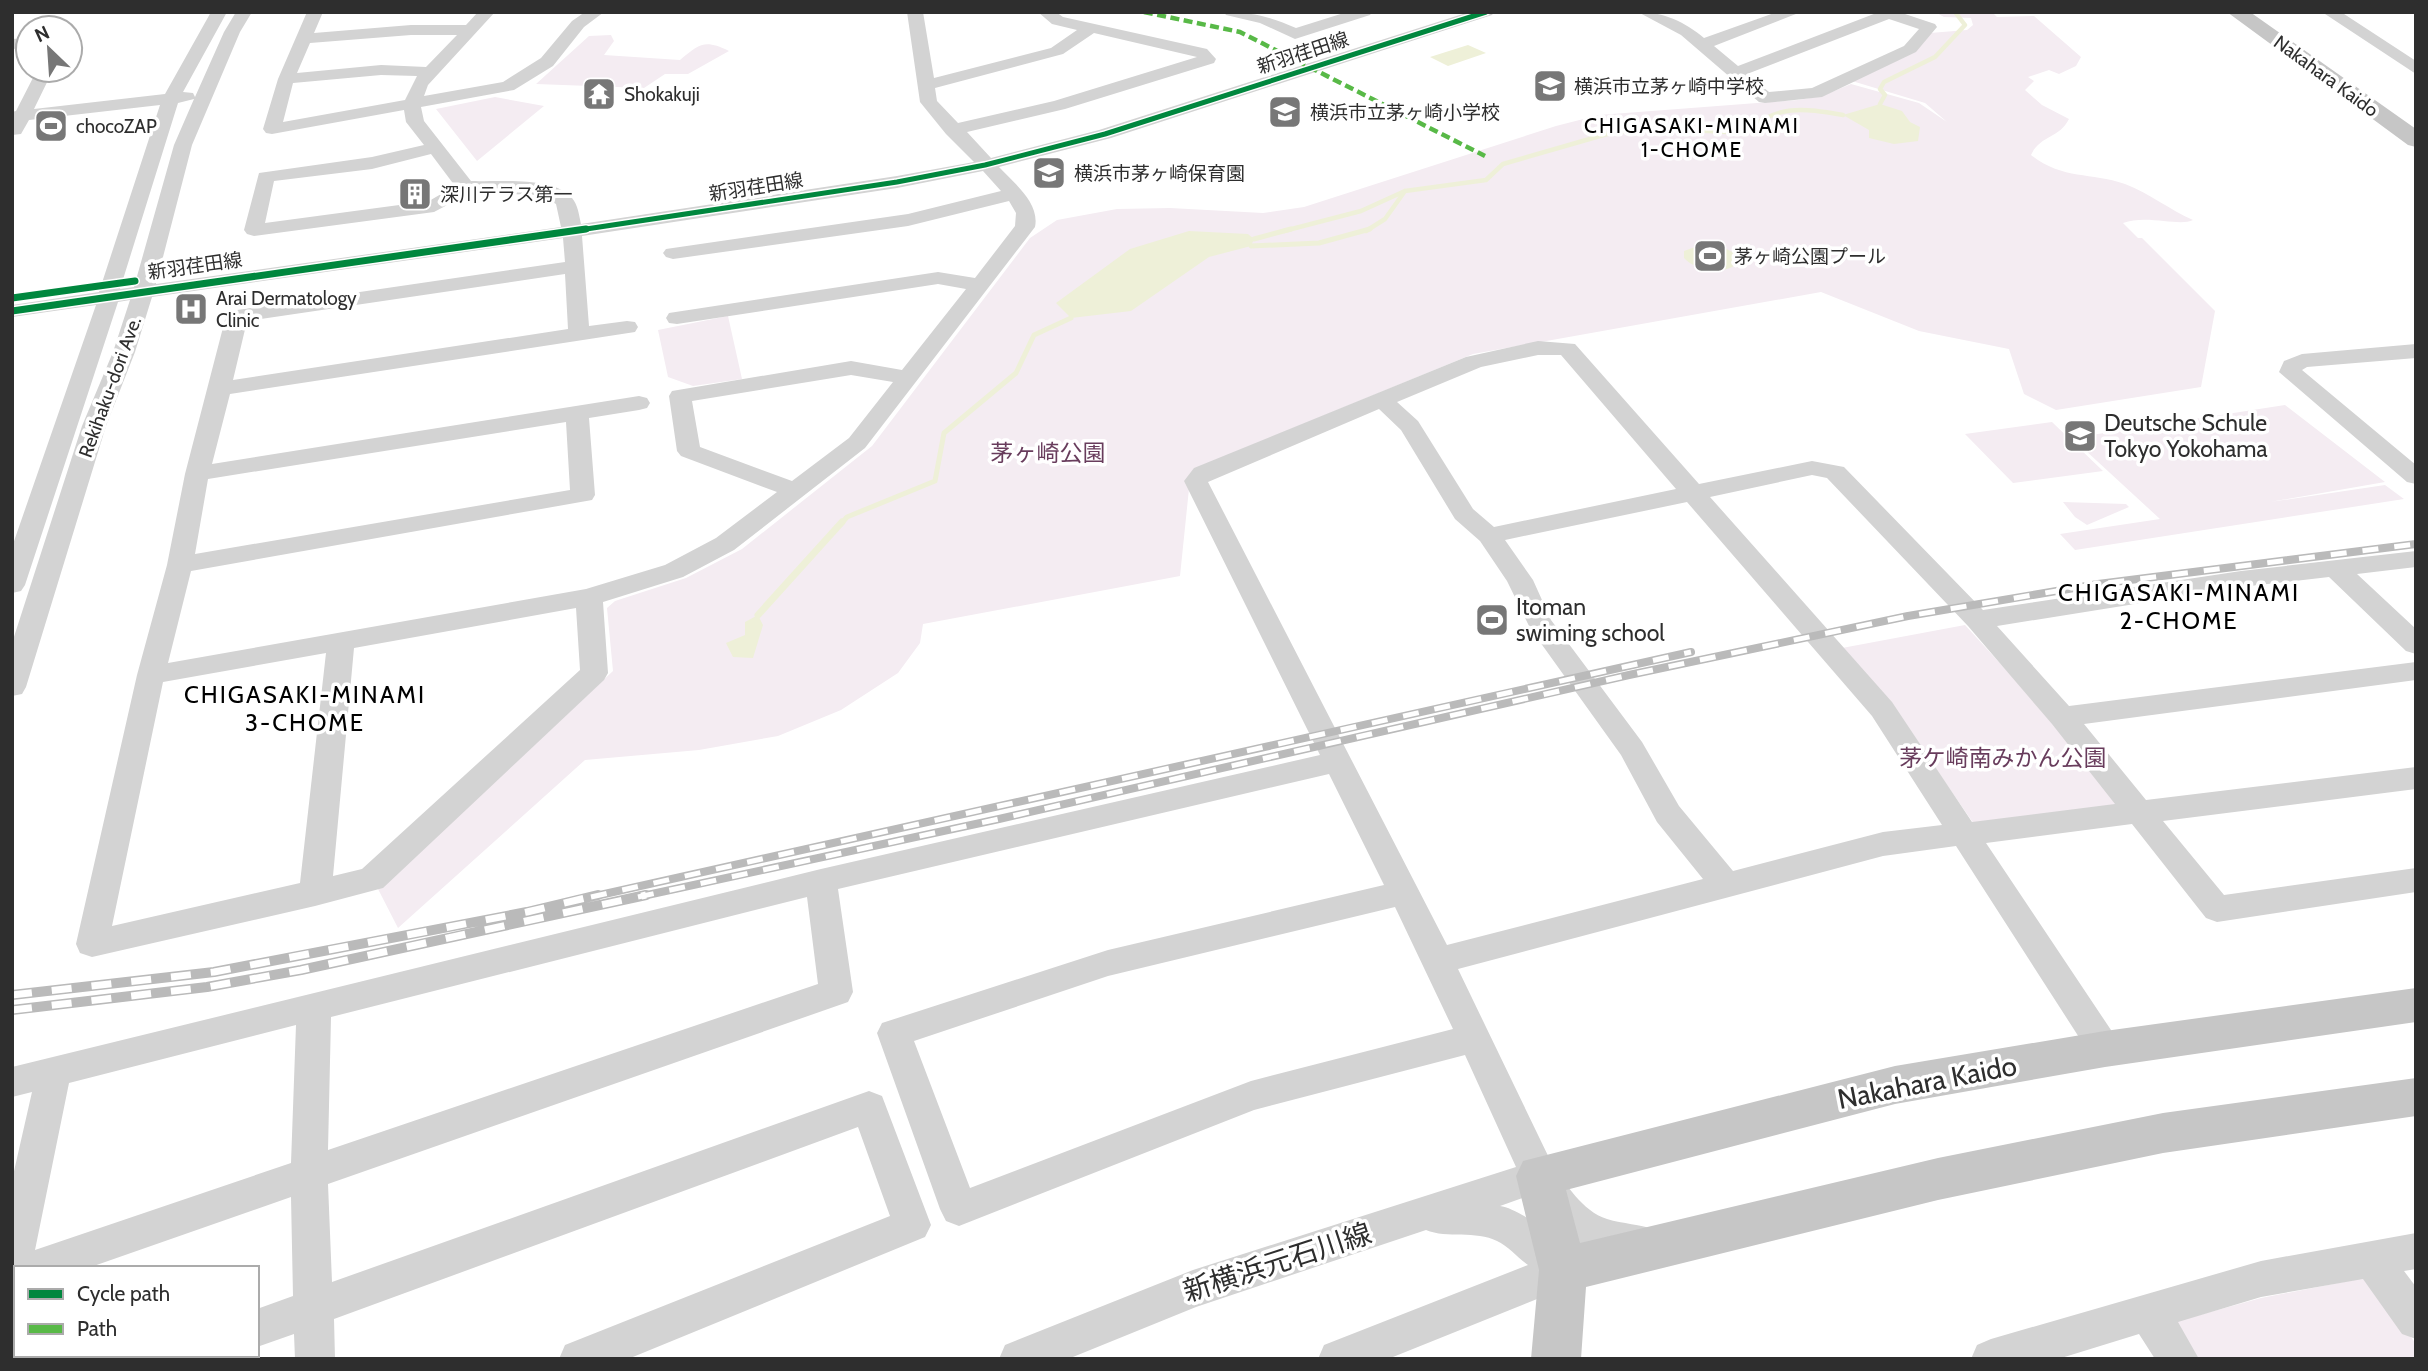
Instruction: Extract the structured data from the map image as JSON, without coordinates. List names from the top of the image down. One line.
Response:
{"streets":{"main road":["Nakahara Kaido"],"street":["新羽荏田線","Rekihaku-dori Ave.","新横浜元石川線"]},"crossings":[["新羽荏田線","Rekihaku-dori Ave."],["Nakahara Kaido","新横浜元石川線"]],"districts":["CHIGASAKI-MINAMI 1-CHOME","CHIGASAKI-MINAMI 2-CHOME","CHIGASAKI-MINAMI 3-CHOME"],"parks":["茅ヶ崎公園","茅ケ崎南みかん公園"],"places":{"school or university":["横浜市立茅ヶ崎中学校","横浜市立茅ヶ崎小学校","横浜市茅ヶ崎保育園","Deutsche Schule Tokyo Yokohama"],"temple":["Shokakuji"],"sports":["chocoZAP","茅ヶ崎公園プール","Itoman swiming school"],"building":["深川テラス第一"],"hospital":["Arai Dermatology Clinic"]},"legend":["Cycle path","Path"],"north":"top left"}
